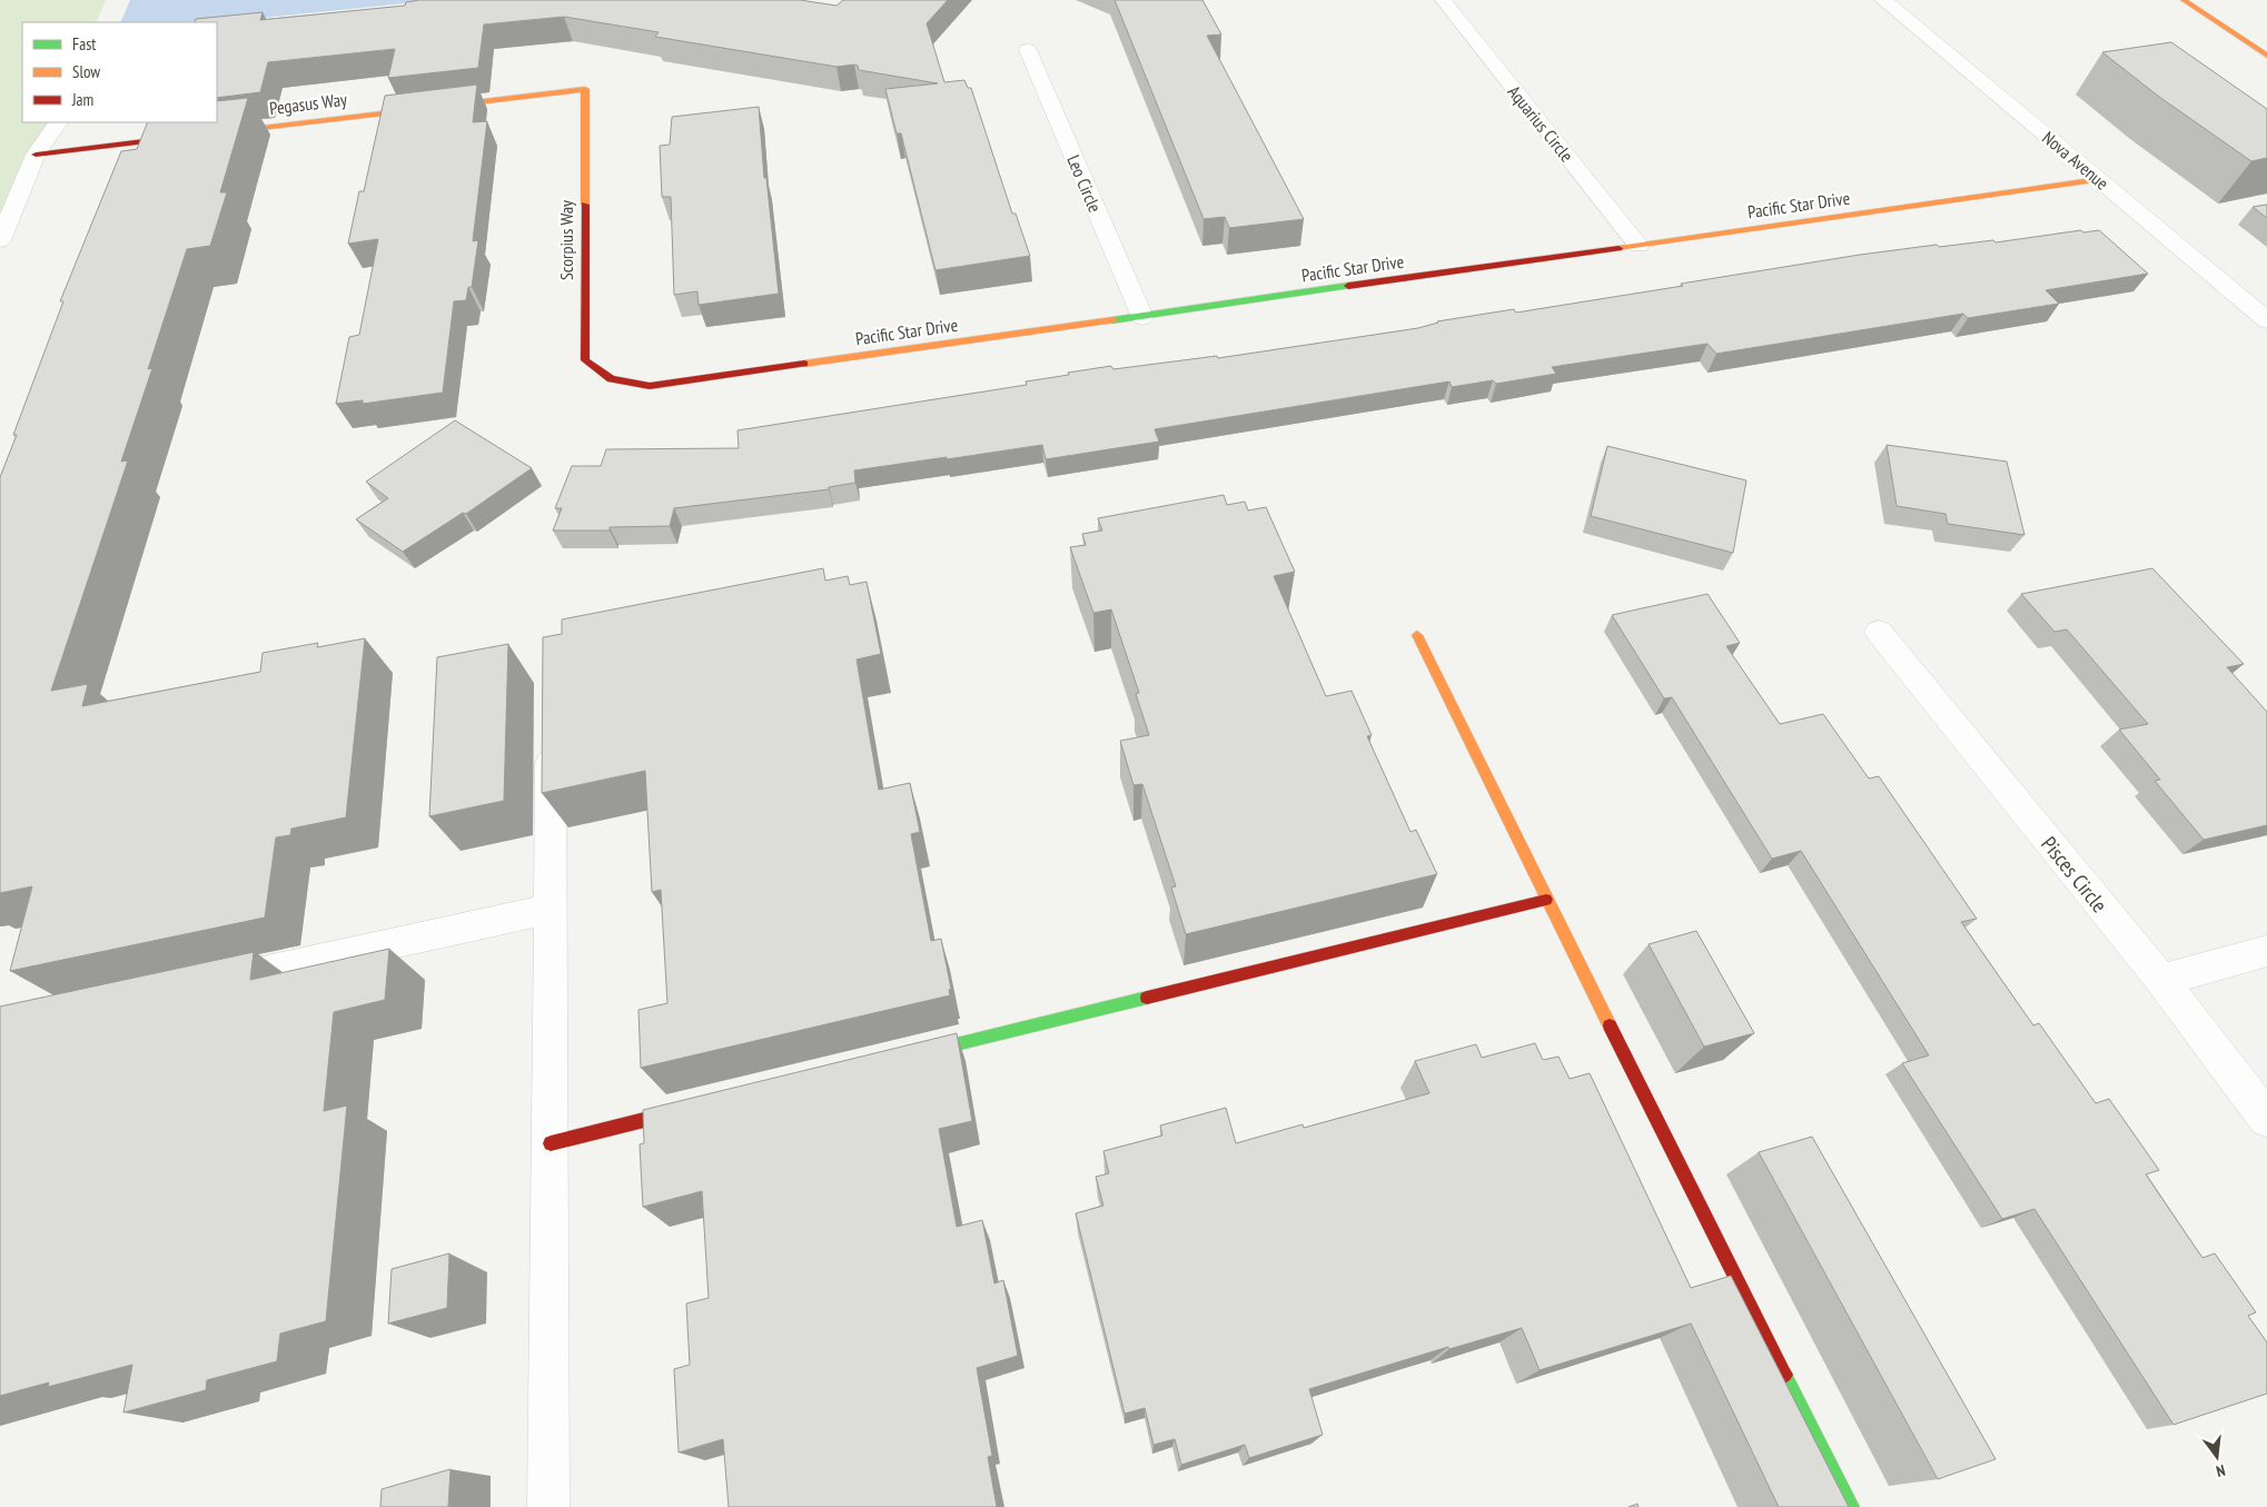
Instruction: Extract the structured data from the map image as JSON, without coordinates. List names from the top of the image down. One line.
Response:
{"streets":{"street":["Pegasus Way","Aquarius Circle","Nova Avenue","Leo Circle","Pacific Star Drive","Scorpius Way","Pisces Circle"]},"crossings":[["Pegasus Way","Scorpius Way"],["Aquarius Circle","Pacific Star Drive"],["Nova Avenue","Pacific Star Drive"],["Leo Circle","Pacific Star Drive"],["Pacific Star Drive","Scorpius Way"]],"legend":["Fast","Slow","Jam"],"north":"bottom"}
